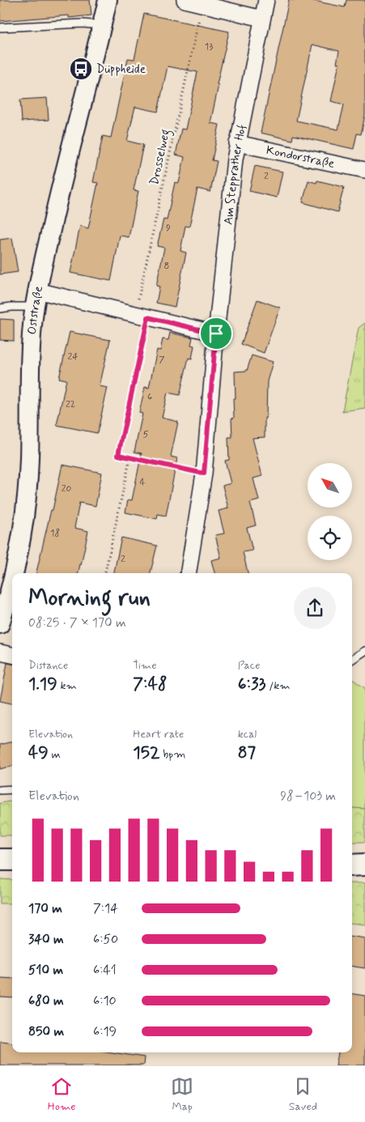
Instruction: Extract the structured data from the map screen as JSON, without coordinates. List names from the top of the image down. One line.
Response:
{"streets":{"street":["Kondorstraße","Am Stepprather Hof","Oststraße"],"path":["Drosselweg"]},"crossings":[["Kondorstraße","Am Stepprather Hof"]],"places":{"bus stop":["Düppheide"]},"house_numbers":["13","2","9","8","24","7","6","22","5","4","20","18","2"],"north":"top left","page":{"heading":["Morning run","08:25 · 7 × 170 m"],"stats":[["Distance","1.19 km"],["Time","7:48"],["Pace","6:33 /km"],["Elevation","49 m"],["Heart rate","152 bpm"],["kcal","87"]],"chart":["Elevation","98–103 m"],"list":[{"name":"170 m","note":"7:14"},{"name":"340 m","note":"6:50"},{"name":"510 m","note":"6:41"},{"name":"680 m","note":"6:10"},{"name":"850 m","note":"6:19"}],"tabs":["Home","Map","Saved"]}}
